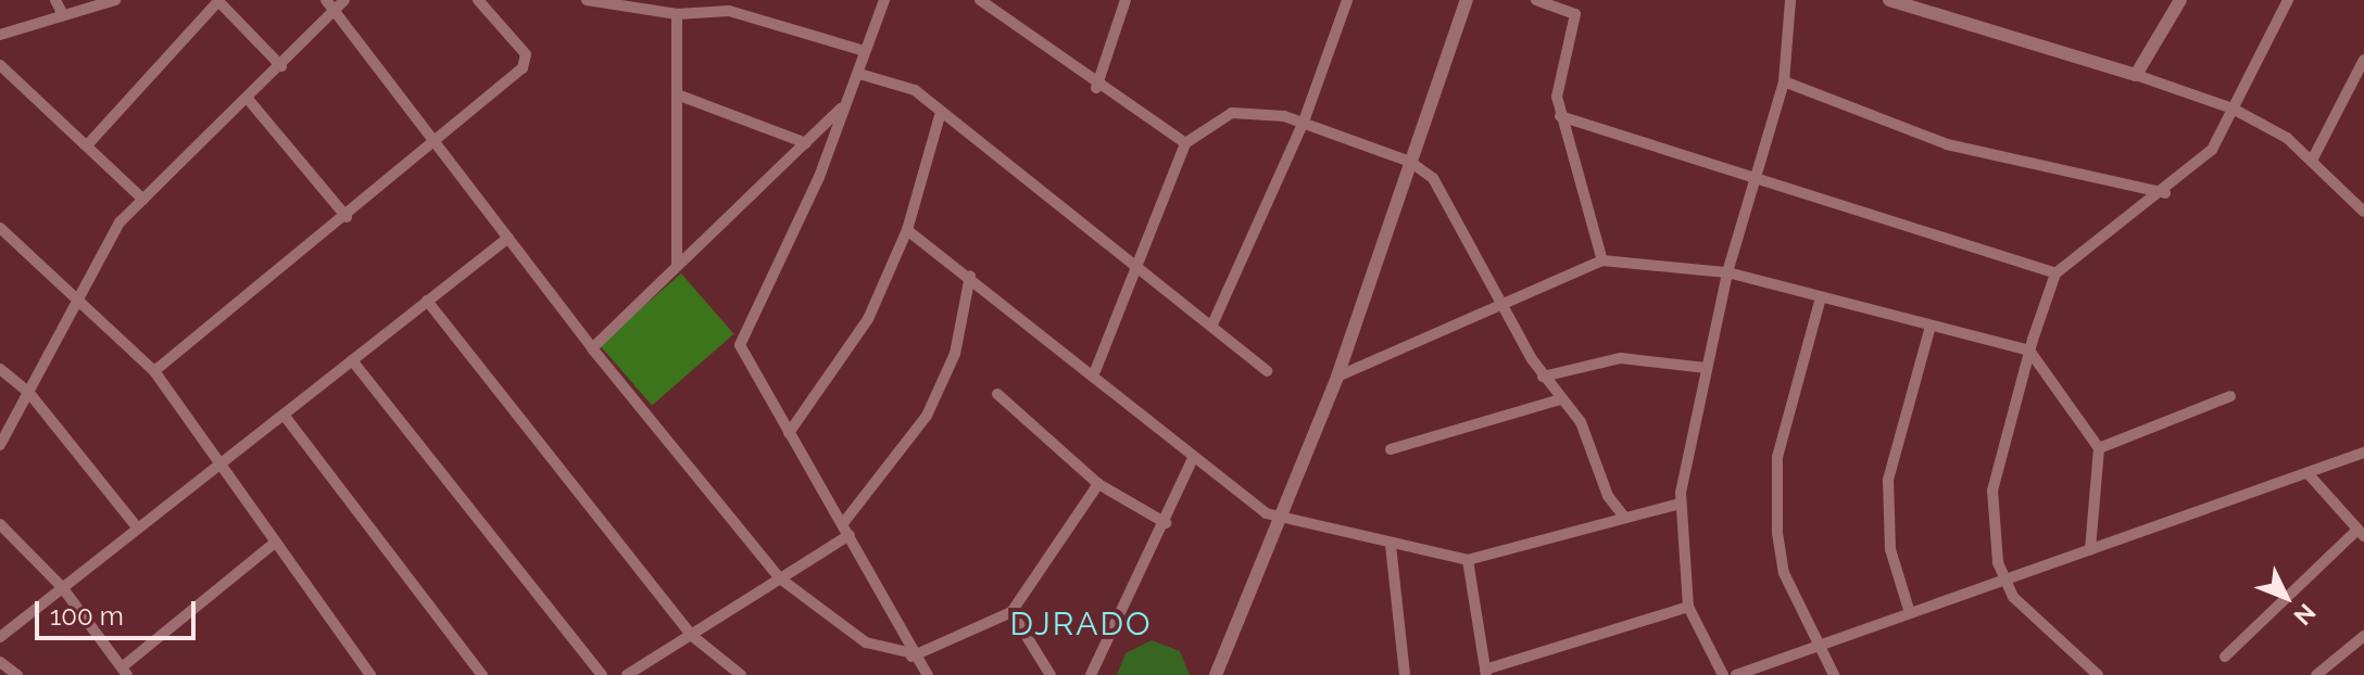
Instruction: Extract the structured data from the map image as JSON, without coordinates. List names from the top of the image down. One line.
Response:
{"districts":["DJRADO"],"scale_bar":"100 m","north":"bottom right"}
